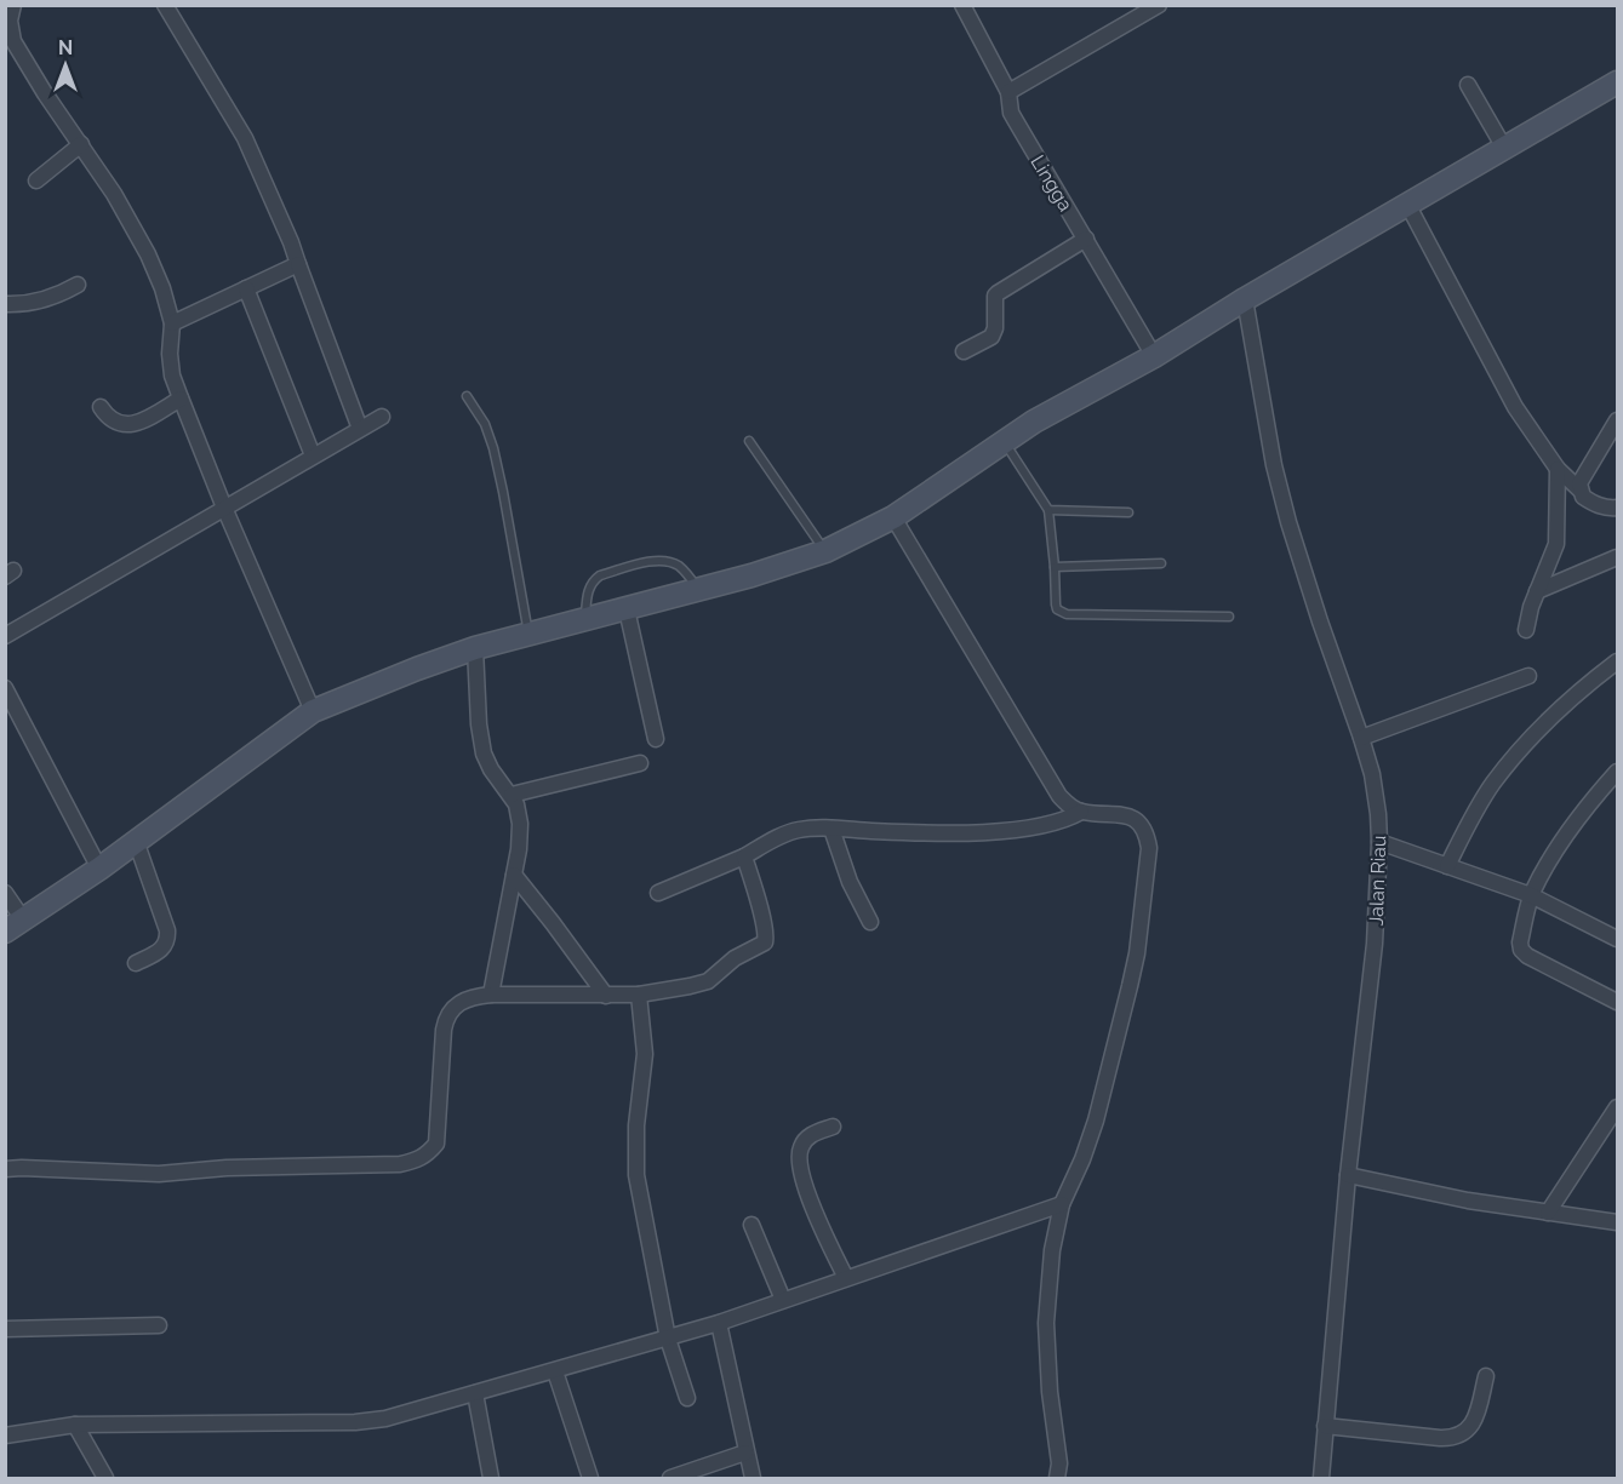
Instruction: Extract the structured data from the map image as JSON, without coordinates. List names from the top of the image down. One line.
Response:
{"streets":{"street":["Lingga","Jalan Riau"]},"north":"top"}
